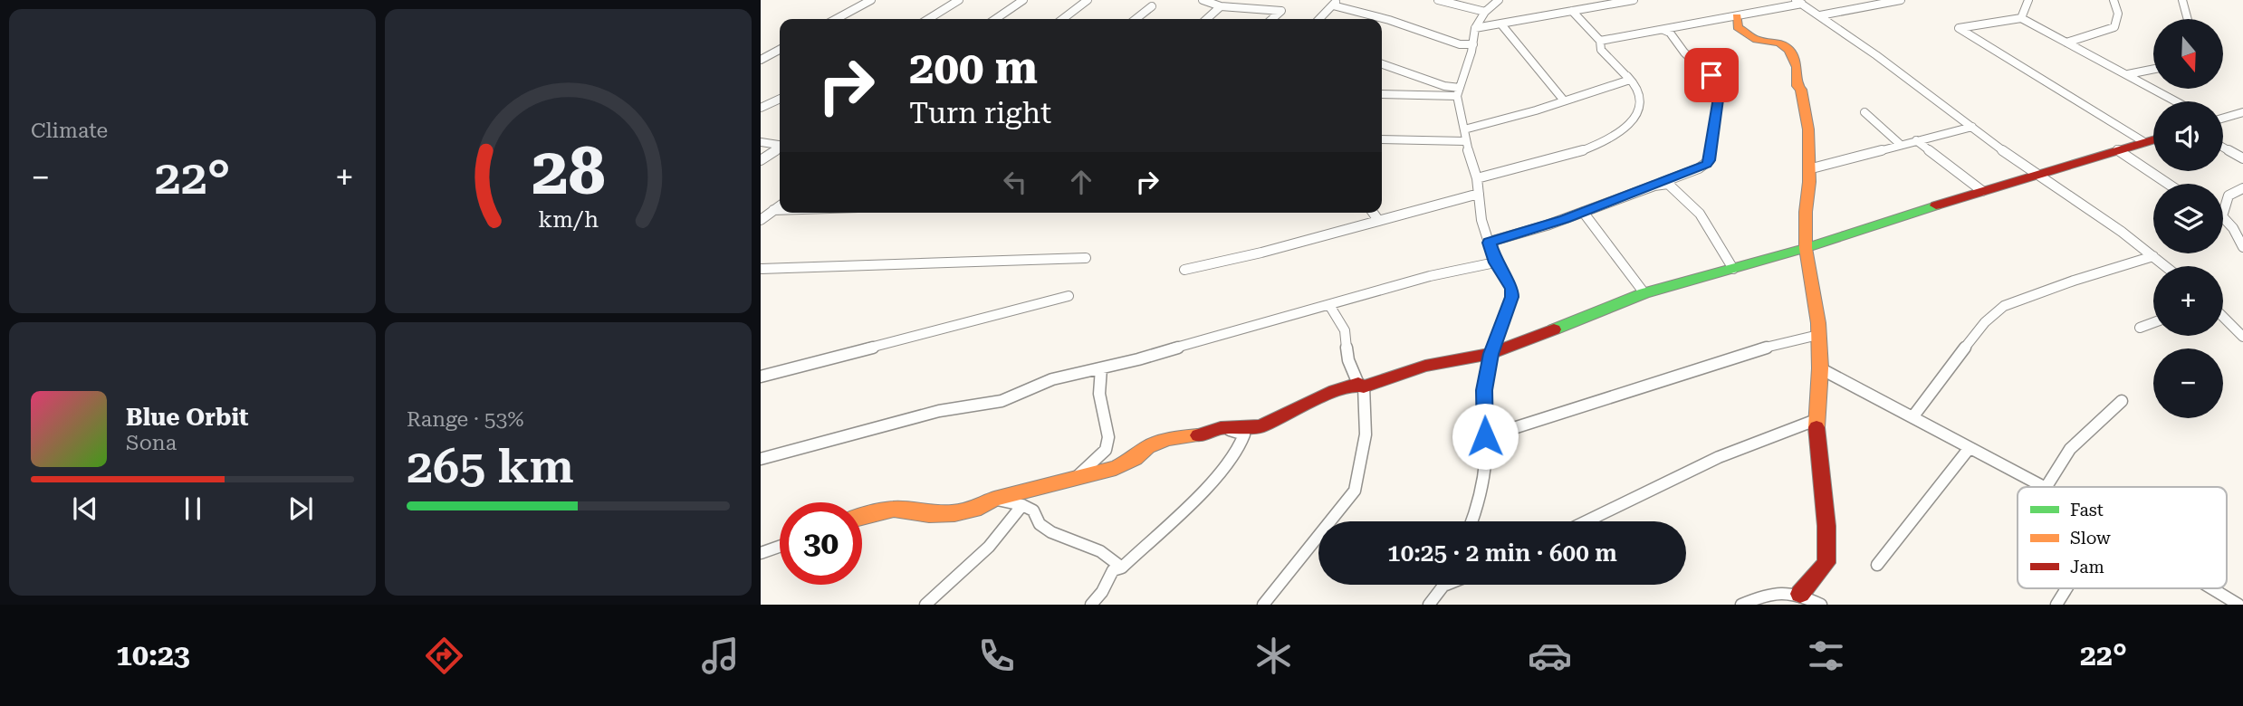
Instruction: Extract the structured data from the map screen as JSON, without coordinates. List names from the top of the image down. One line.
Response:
{"legend":["Fast","Slow","Jam"],"north":"bottom","page":{"tile":["Climate",["Range · 53%","265 km"]],"map_buttons":["+","−"],"turn":["200 m","Turn right"],"heat":["−","22°","+"],"song":["Blue Orbit","Sona"],"limit":"30","trip":"10:25 · 2 min · 600 m","tabs":["10:23","22°"],"gauge":["28","km/h"]}}
